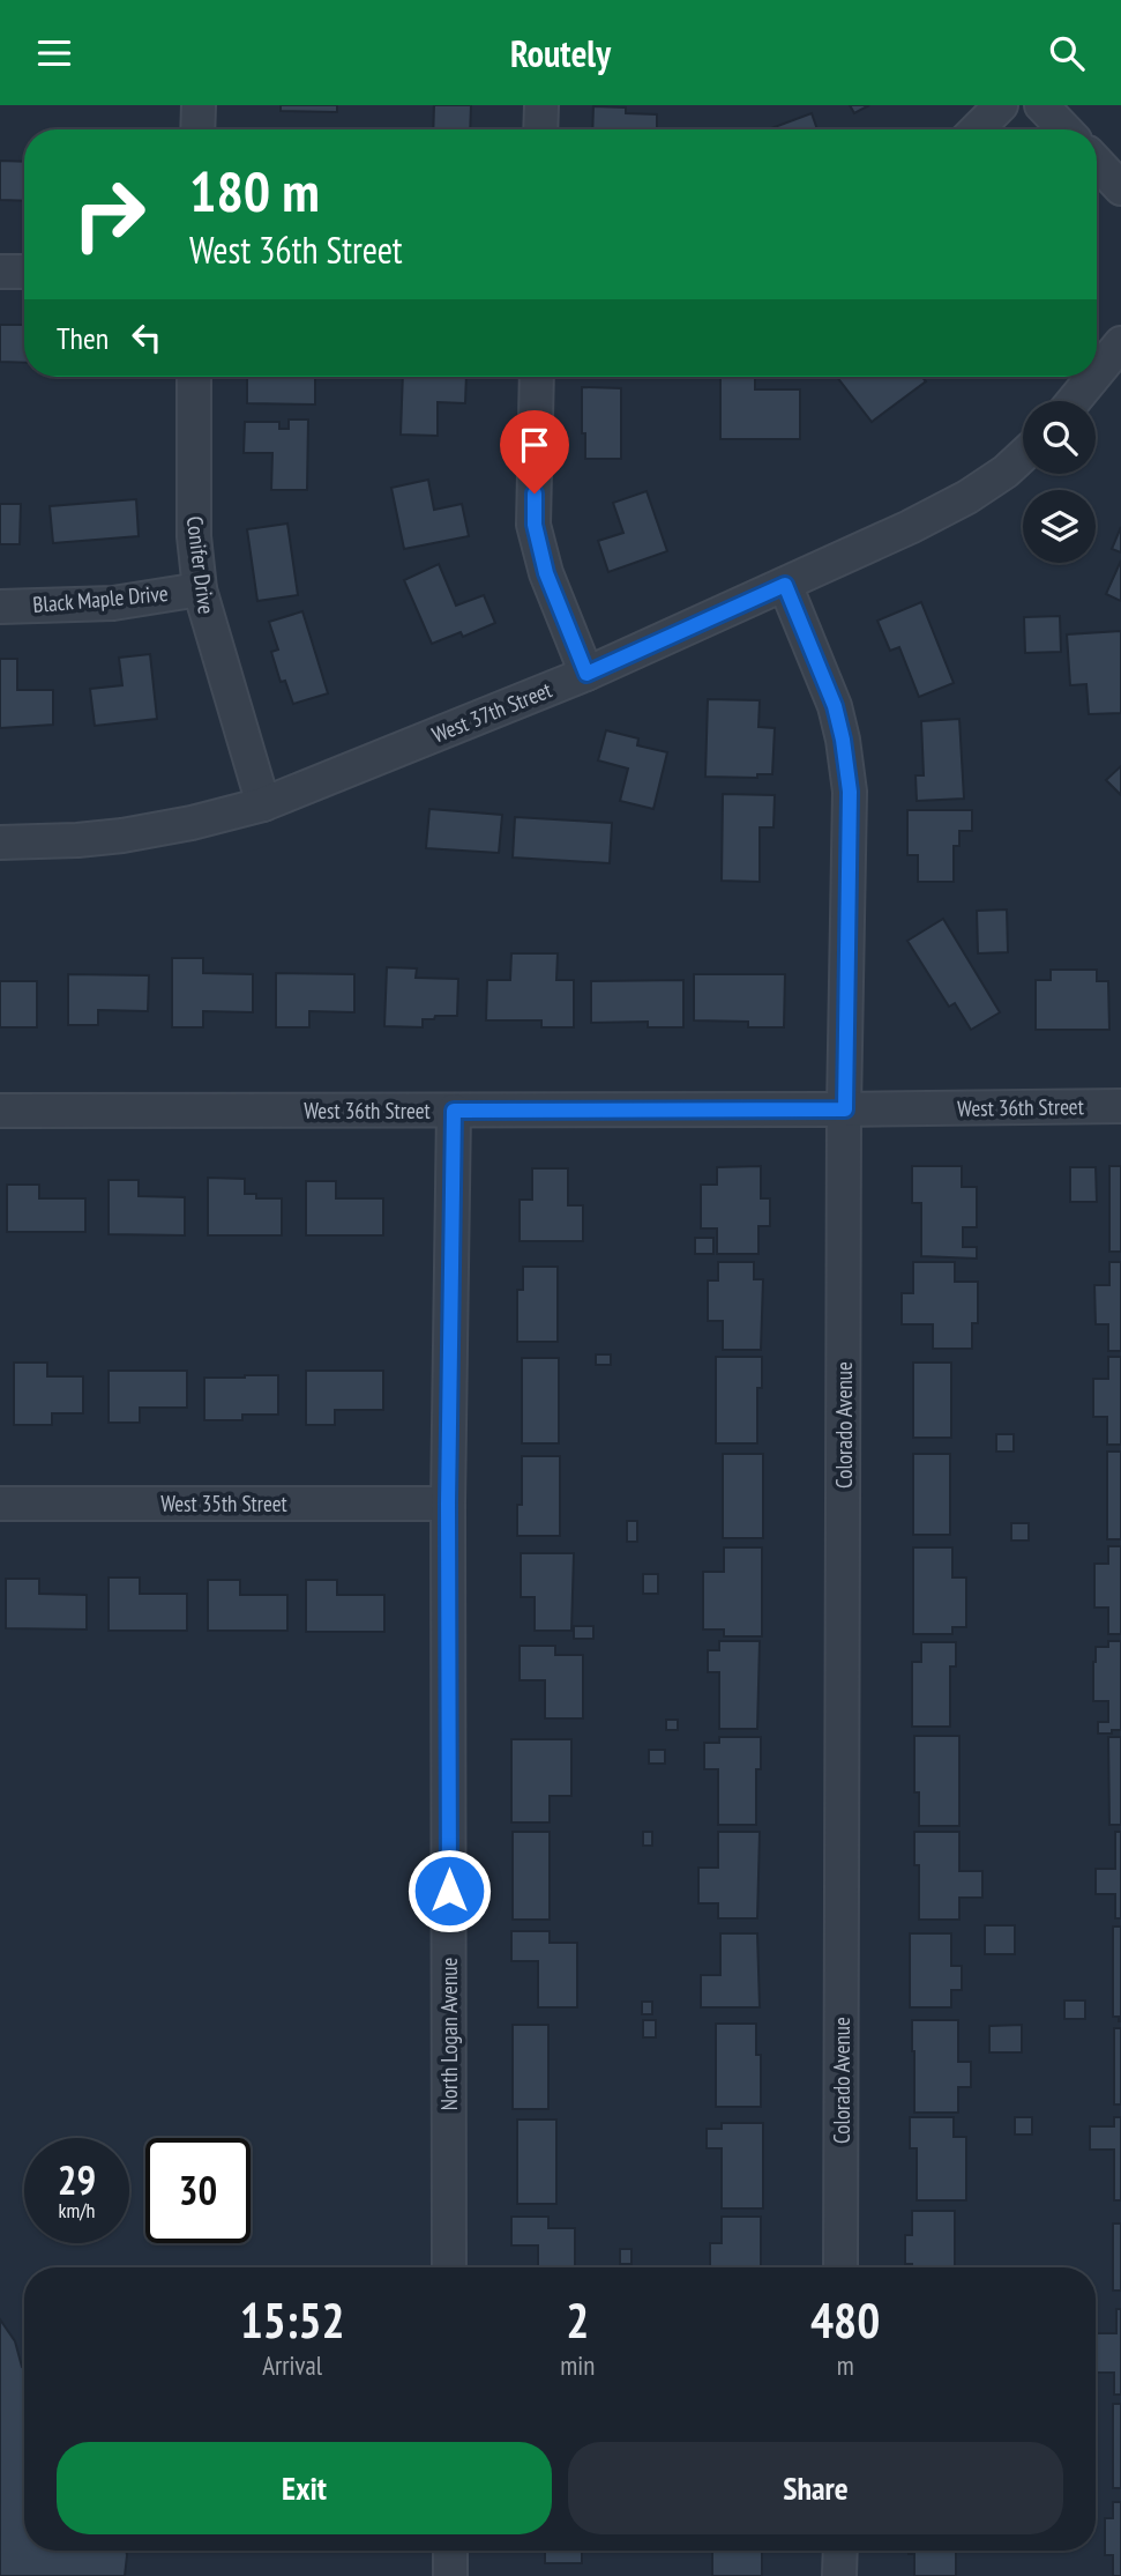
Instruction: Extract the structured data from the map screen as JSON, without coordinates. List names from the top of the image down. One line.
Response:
{"streets":{"street":["Conifer Drive","Black Maple Drive","West 37th Street","West 36th Street","Colorado Avenue","West 35th Street","North Logan Avenue"]},"crossings":[["Conifer Drive","Black Maple Drive"],["Conifer Drive","West 37th Street"],["West 37th Street","Colorado Avenue"],["West 36th Street","Colorado Avenue"],["West 36th Street","North Logan Avenue"],["West 35th Street","North Logan Avenue"]],"page":{"header":"Routely","turn":["180 m","West 36th Street"],"then":"Then","speed":"29 km/h","limit":"30","eta":["15:52","Arrival","2","min","480","m"],"buttons":["Exit","Share"]}}
